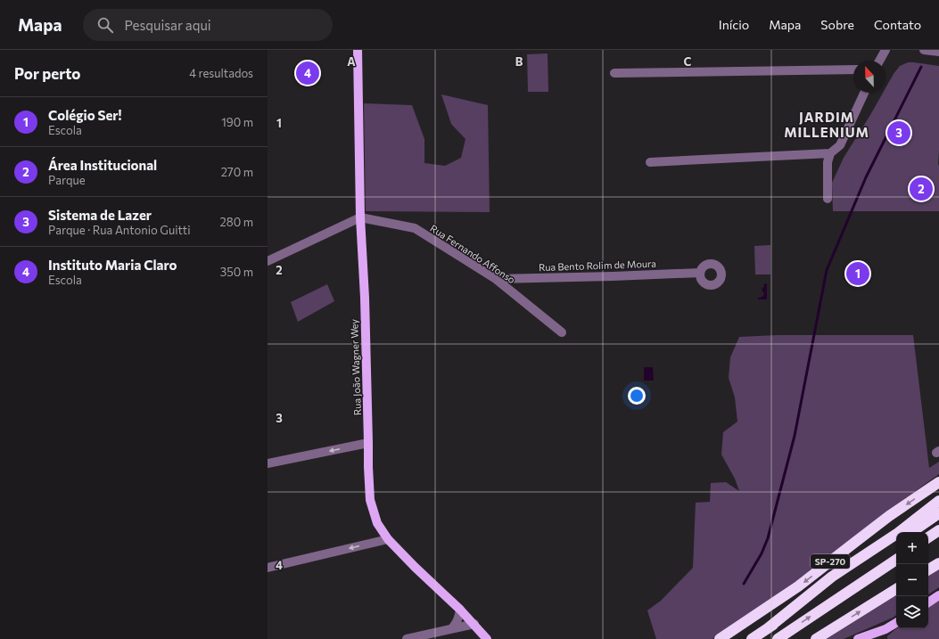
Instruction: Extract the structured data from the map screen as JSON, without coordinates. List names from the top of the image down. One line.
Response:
{"streets":{"highway":["SP-270"],"main road":["Rua João Wagner Wey"],"street":["Rua Fernando Affonso","Rua Bento Rolim de Moura"]},"crossings":[["Rua Fernando Affonso","Rua Bento Rolim de Moura"],["Rua Fernando Affonso","Rua João Wagner Wey"]],"districts":["JARDIM MILLENIUM"],"north":"top","page":{"header":"Mapa","search":"Pesquisar aqui","nav":["Início","Mapa","Sobre","Contato"],"heading":["Por perto","4 resultados"],"pins":["4","3","2","1"],"list":[{"mark":"1","name":"Colégio Ser!","note":"Escola","value":"190 m"},{"mark":"2","name":"Área Institucional","note":"Parque","value":"270 m"},{"mark":"3","name":"Sistema de Lazer","note":"Parque · Rua Antonio Guitti","value":"280 m"},{"mark":"4","name":"Instituto Maria Claro","note":"Escola","value":"350 m"}],"map_buttons":["+","−"]},"grid":{"columns":["A","B","C"],"rows":["1","2","3","4"]}}
